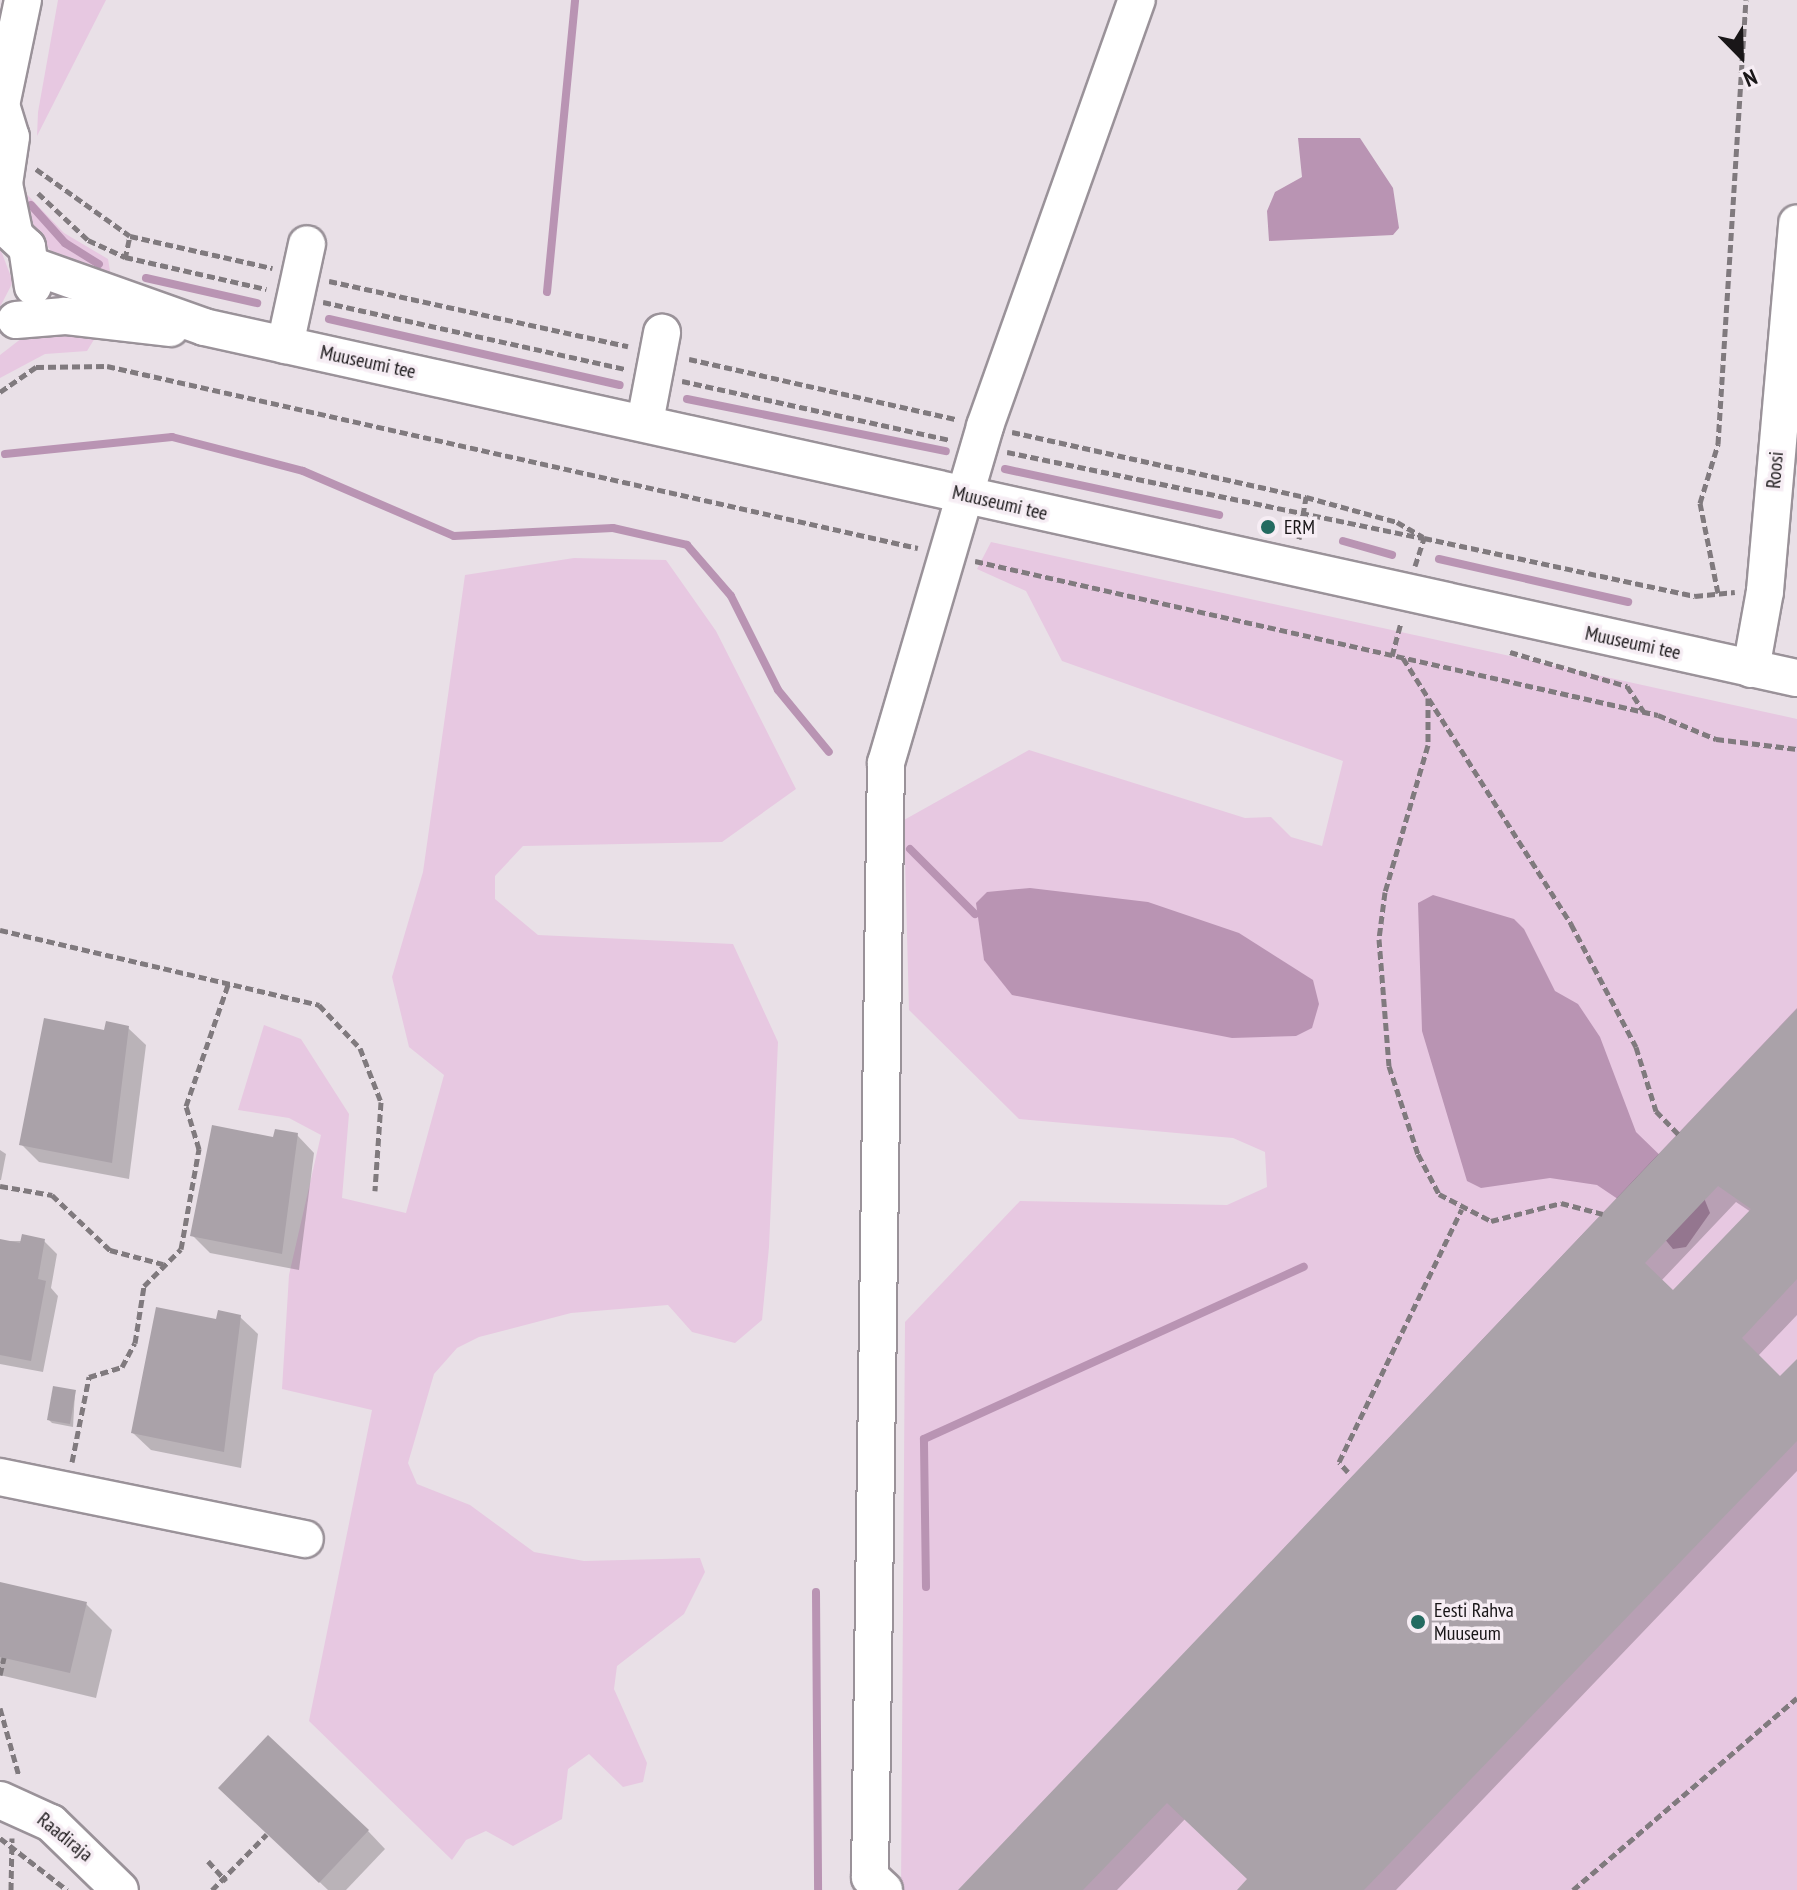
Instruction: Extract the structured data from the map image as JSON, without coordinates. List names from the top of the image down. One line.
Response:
{"streets":{"street":["Muuseumi tee","Roosi","Raadiraja"]},"crossings":[["Muuseumi tee","Roosi"]],"places":["ERM","Eesti Rahva Muuseum"],"north":"bottom right"}
